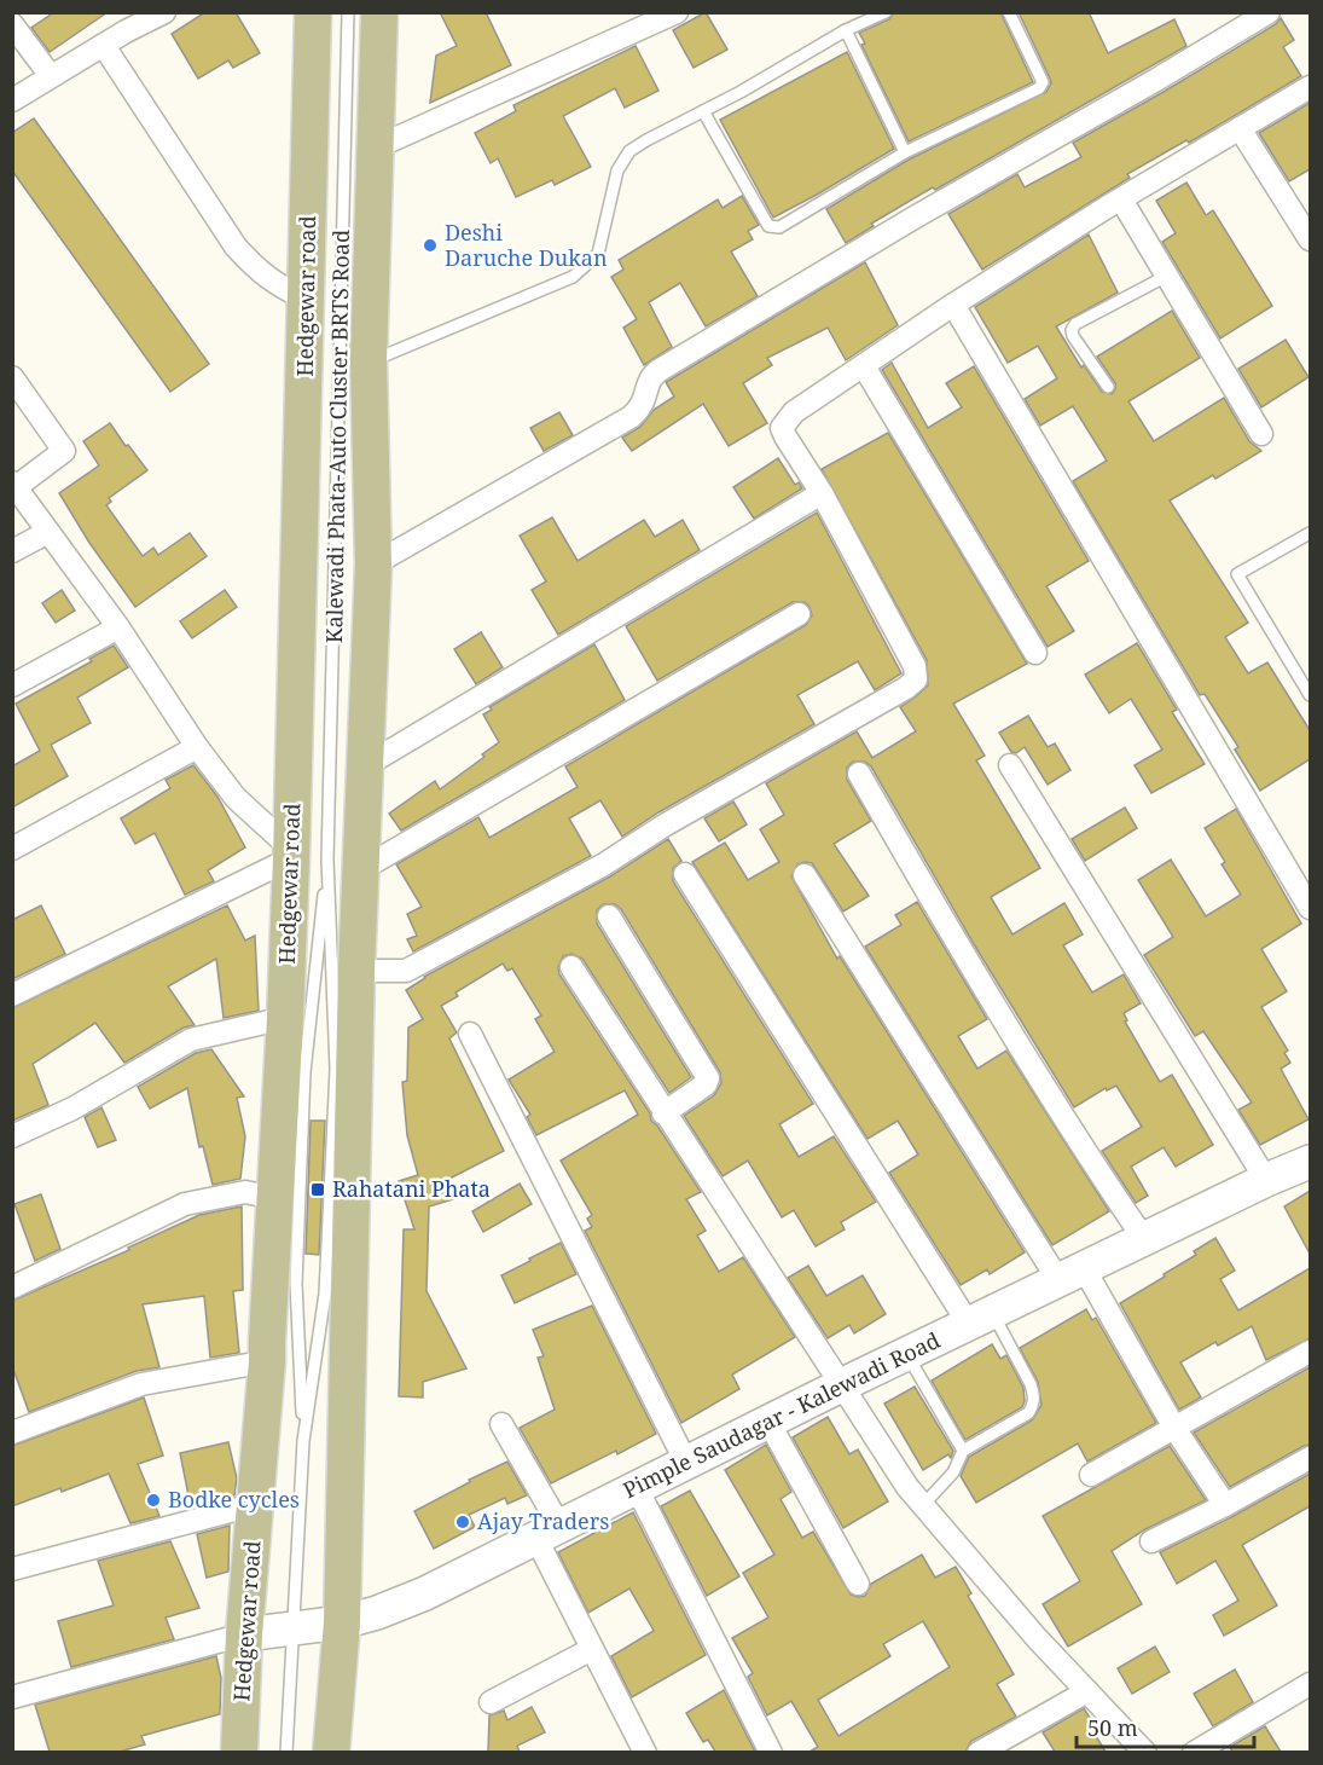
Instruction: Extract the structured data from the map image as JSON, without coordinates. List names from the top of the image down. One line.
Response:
{"streets":{"main road":["Hedgewar road","Pimple Saudagar - Kalewadi Road"],"lane":["Kalewadi Phata-Auto Cluster BRTS Road"]},"crossings":[["Hedgewar road","Pimple Saudagar - Kalewadi Road"],["Kalewadi Phata-Auto Cluster BRTS Road","Pimple Saudagar - Kalewadi Road"]],"places":{"other":["Deshi Daruche Dukan","Bodke cycles","Ajay Traders"],"transit":["Rahatani Phata"]},"scale_bar":"50 m"}
